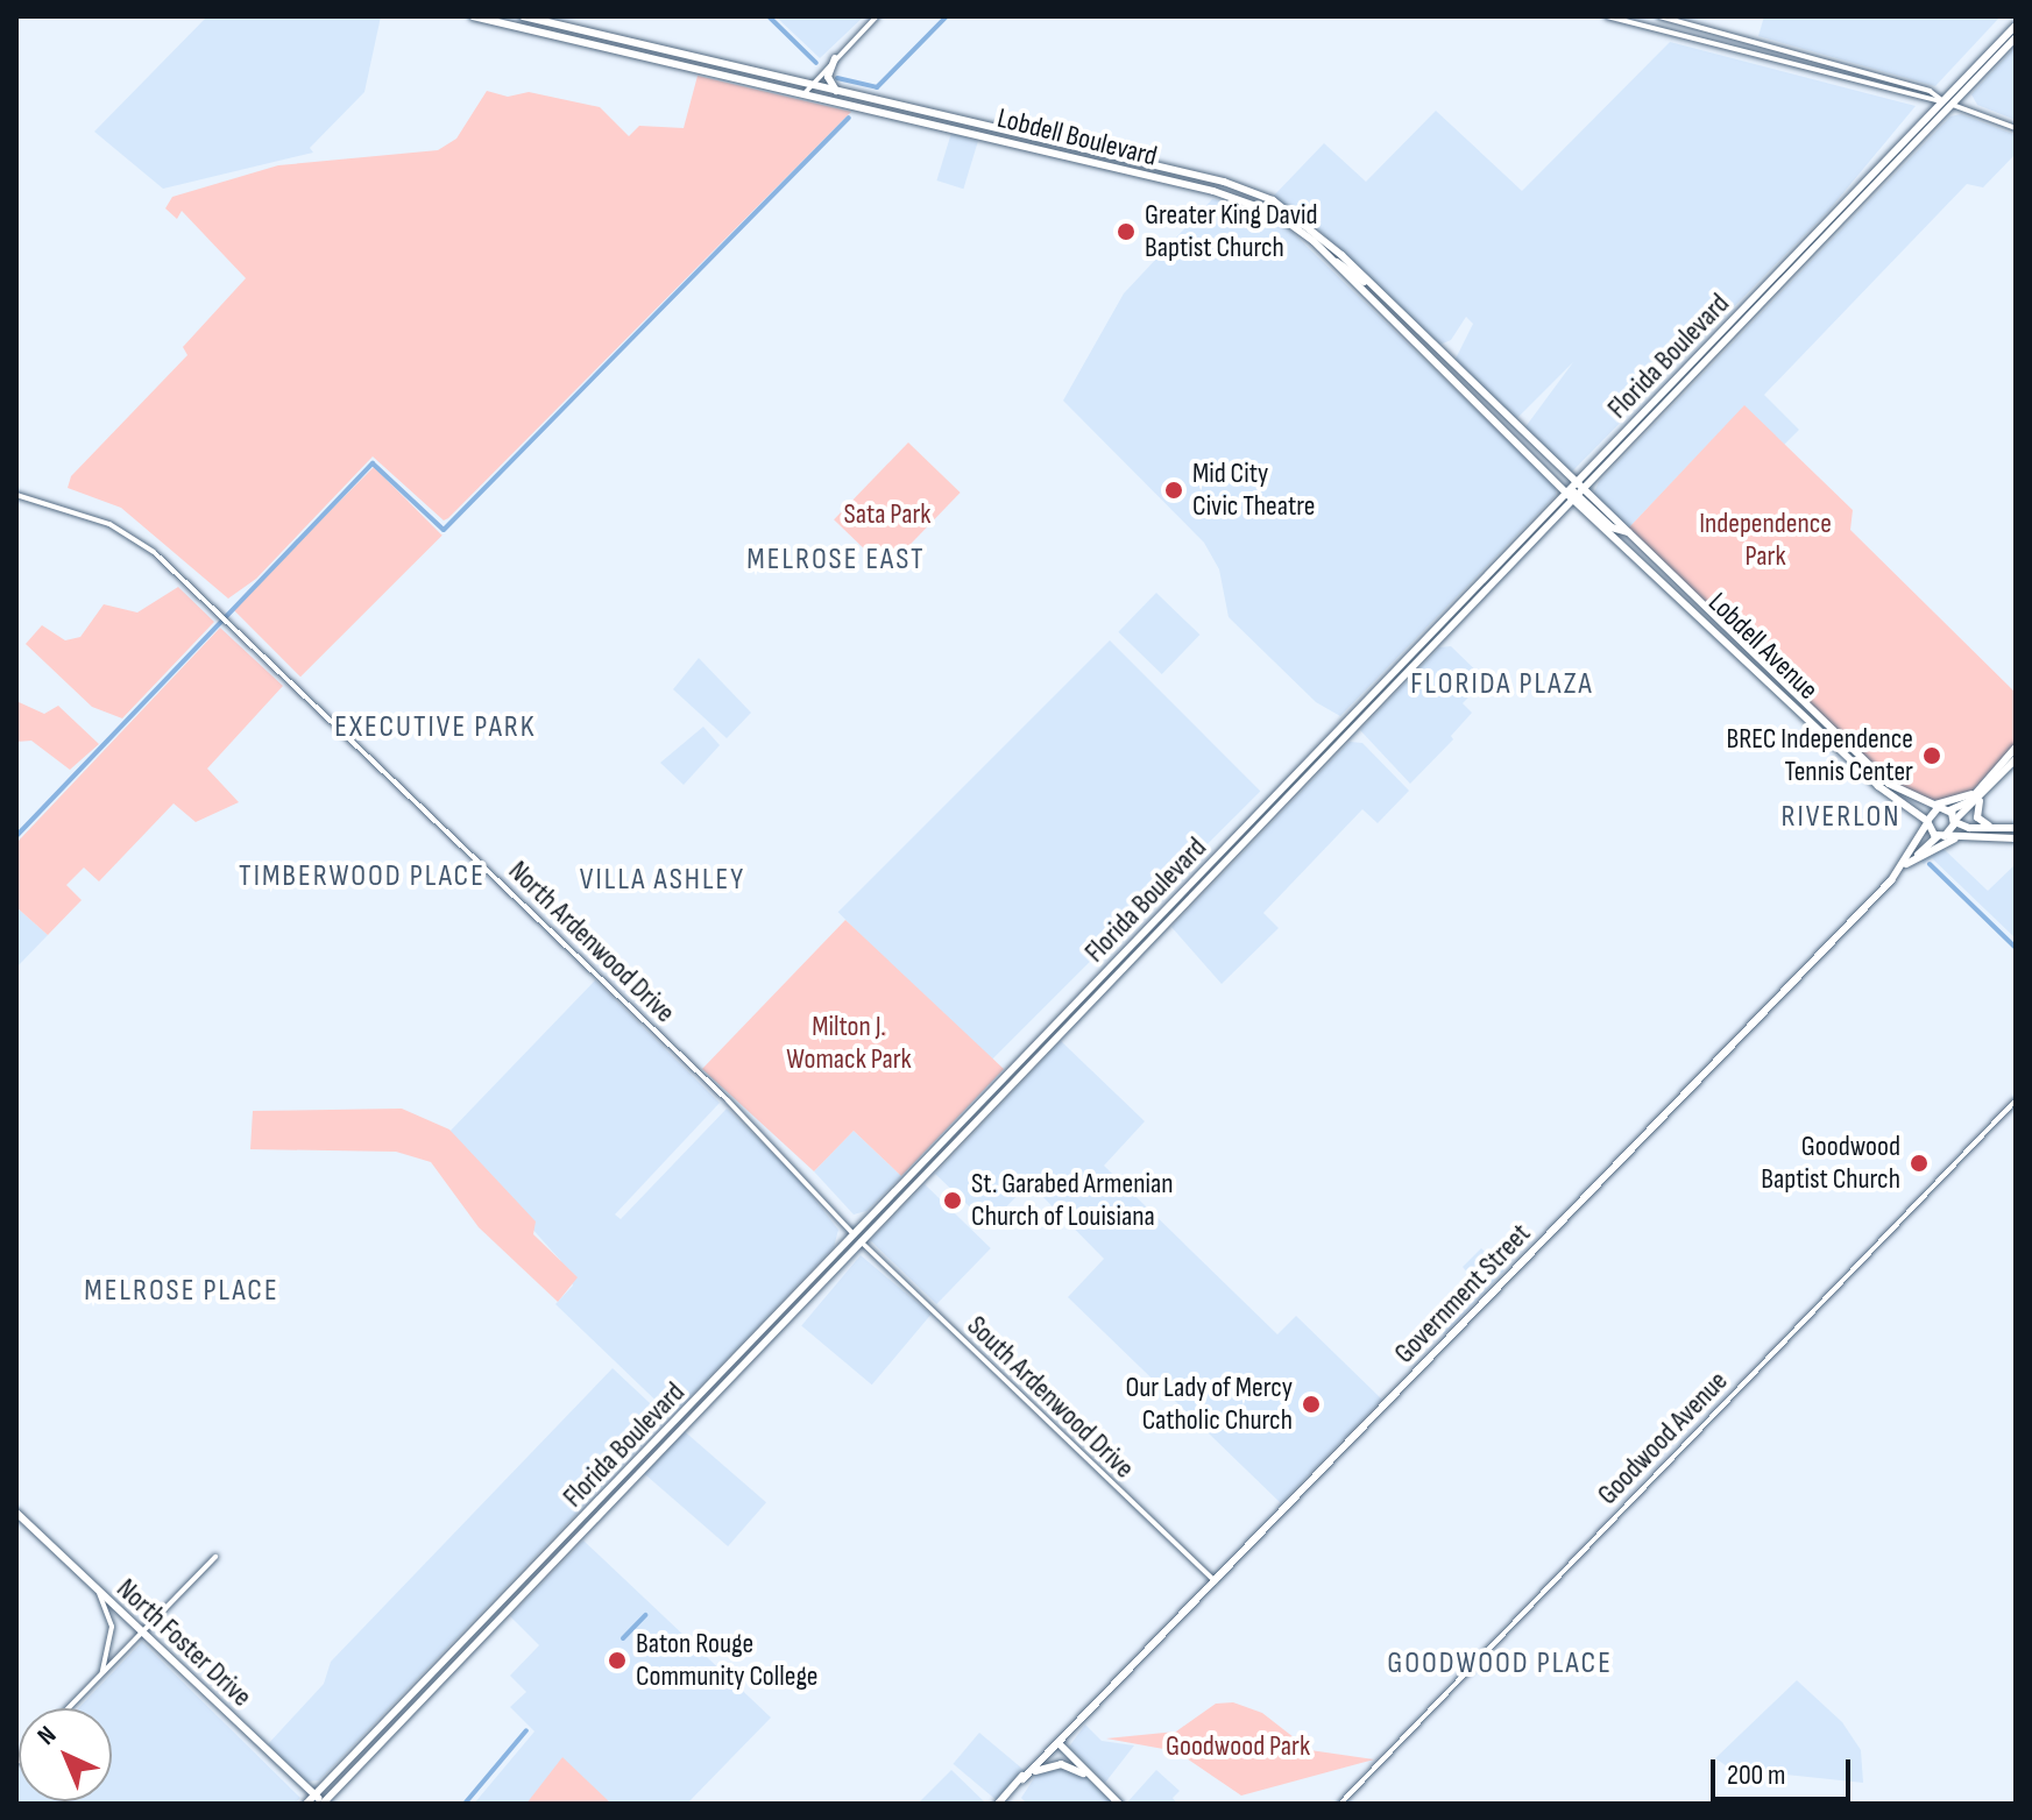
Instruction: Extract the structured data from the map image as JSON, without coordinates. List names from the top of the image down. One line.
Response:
{"streets":{"main road":["Lobdell Boulevard","Florida Boulevard","Lobdell Avenue","Government Street","North Foster Drive"],"street":["North Ardenwood Drive","South Ardenwood Drive","Goodwood Avenue"]},"crossings":[["Lobdell Boulevard","Florida Boulevard"],["Lobdell Boulevard","Lobdell Avenue"],["Florida Boulevard","Lobdell Avenue"],["Florida Boulevard","North Ardenwood Drive"],["Florida Boulevard","South Ardenwood Drive"],["Florida Boulevard","North Foster Drive"],["Lobdell Avenue","Government Street"],["North Ardenwood Drive","South Ardenwood Drive"],["Government Street","South Ardenwood Drive"]],"districts":["MELROSE EAST","FLORIDA PLAZA","EXECUTIVE PARK","RIVERLON","TIMBERWOOD PLACE","VILLA ASHLEY","MELROSE PLACE","GOODWOOD PLACE"],"parks":["Sata Park","Independence Park","Milton J. Womack Park","Goodwood Park"],"places":["Greater King David Baptist Church","Mid City Civic Theatre","BREC Independence Tennis Center","Goodwood Baptist Church","St. Garabed Armenian Church of Louisiana","Our Lady of Mercy Catholic Church","Baton Rouge Community College"],"scale_bar":"200 m","north":"top left"}
